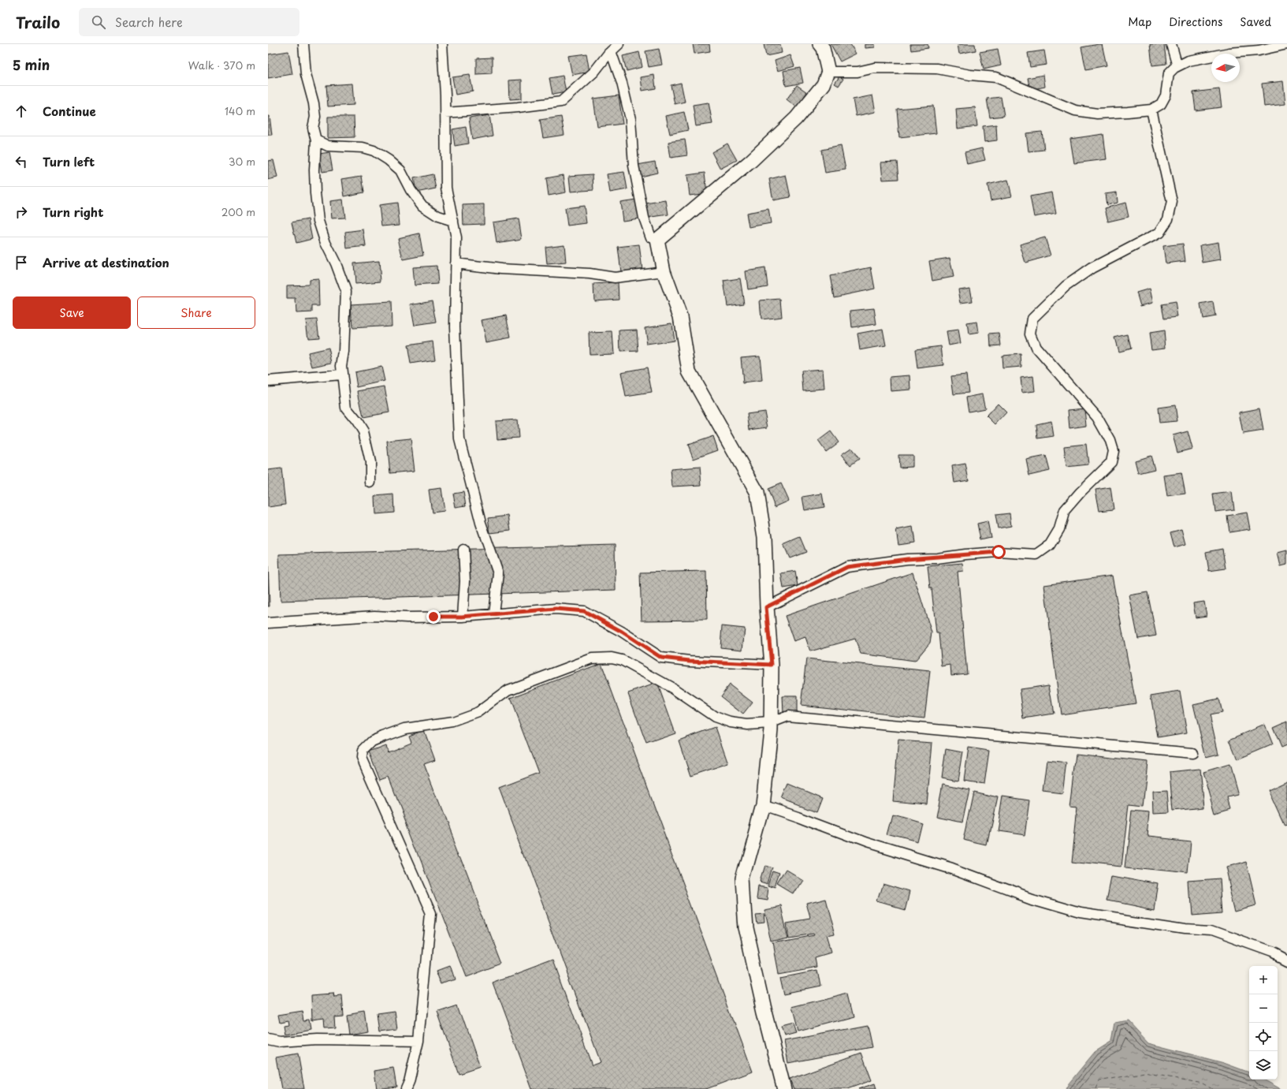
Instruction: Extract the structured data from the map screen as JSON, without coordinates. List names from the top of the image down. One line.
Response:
{"north":"left","page":{"header":"Trailo","search":"Search here","nav":["Map","Directions","Saved"],"heading":["5 min","Walk · 370 m"],"list":[["Continue","140 m"],["Turn left","30 m"],["Turn right","200 m"],"Arrive at destination"],"buttons":["Save","Share"],"map_buttons":["+","−"]}}
